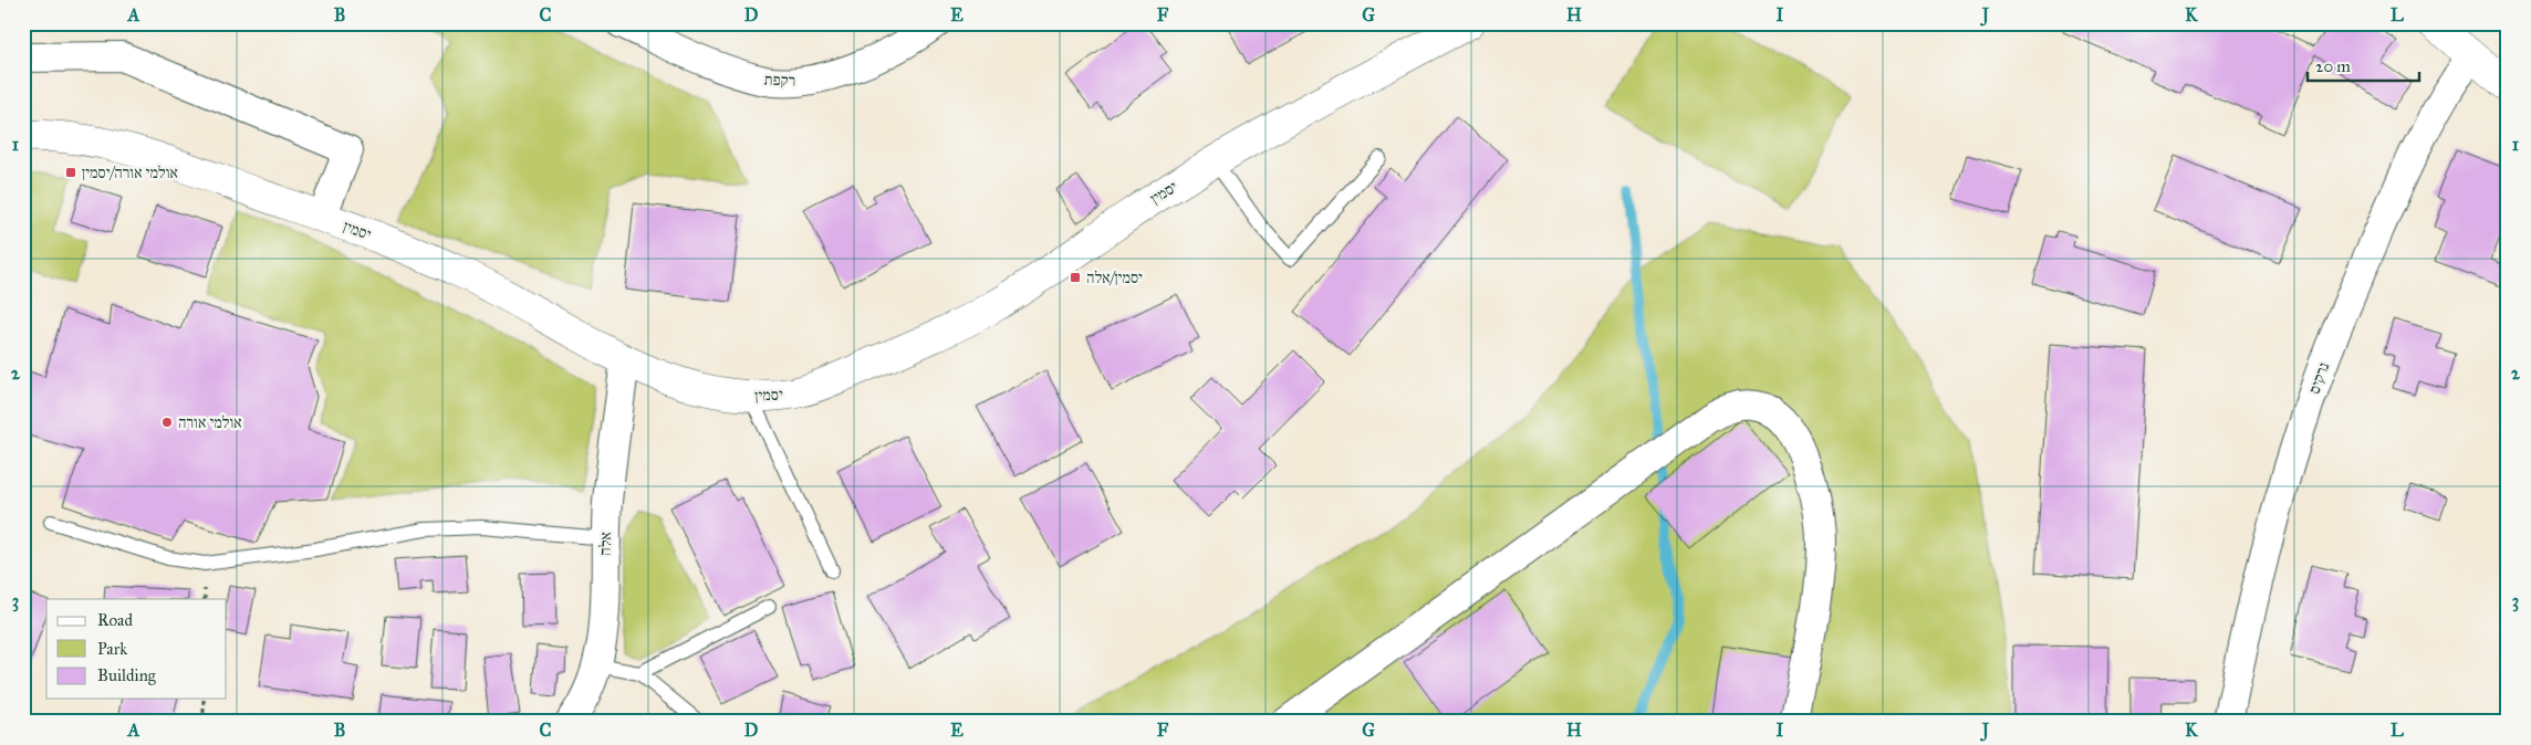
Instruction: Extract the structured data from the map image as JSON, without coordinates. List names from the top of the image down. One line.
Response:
{"streets":{"street":["רקפת","יסמין","נרקיס","אלה"]},"crossings":[["יסמין","אלה"]],"places":{"transit":["אולמי אורה/יסמין","יסמין/אלה"],"other":["אולמי אורה"]},"legend":["Road","Park","Building"],"scale_bar":"20 m","grid":{"columns":["A","B","C","D","E","F","G","H","I","J","K","L"],"rows":["1","2","3"]}}
